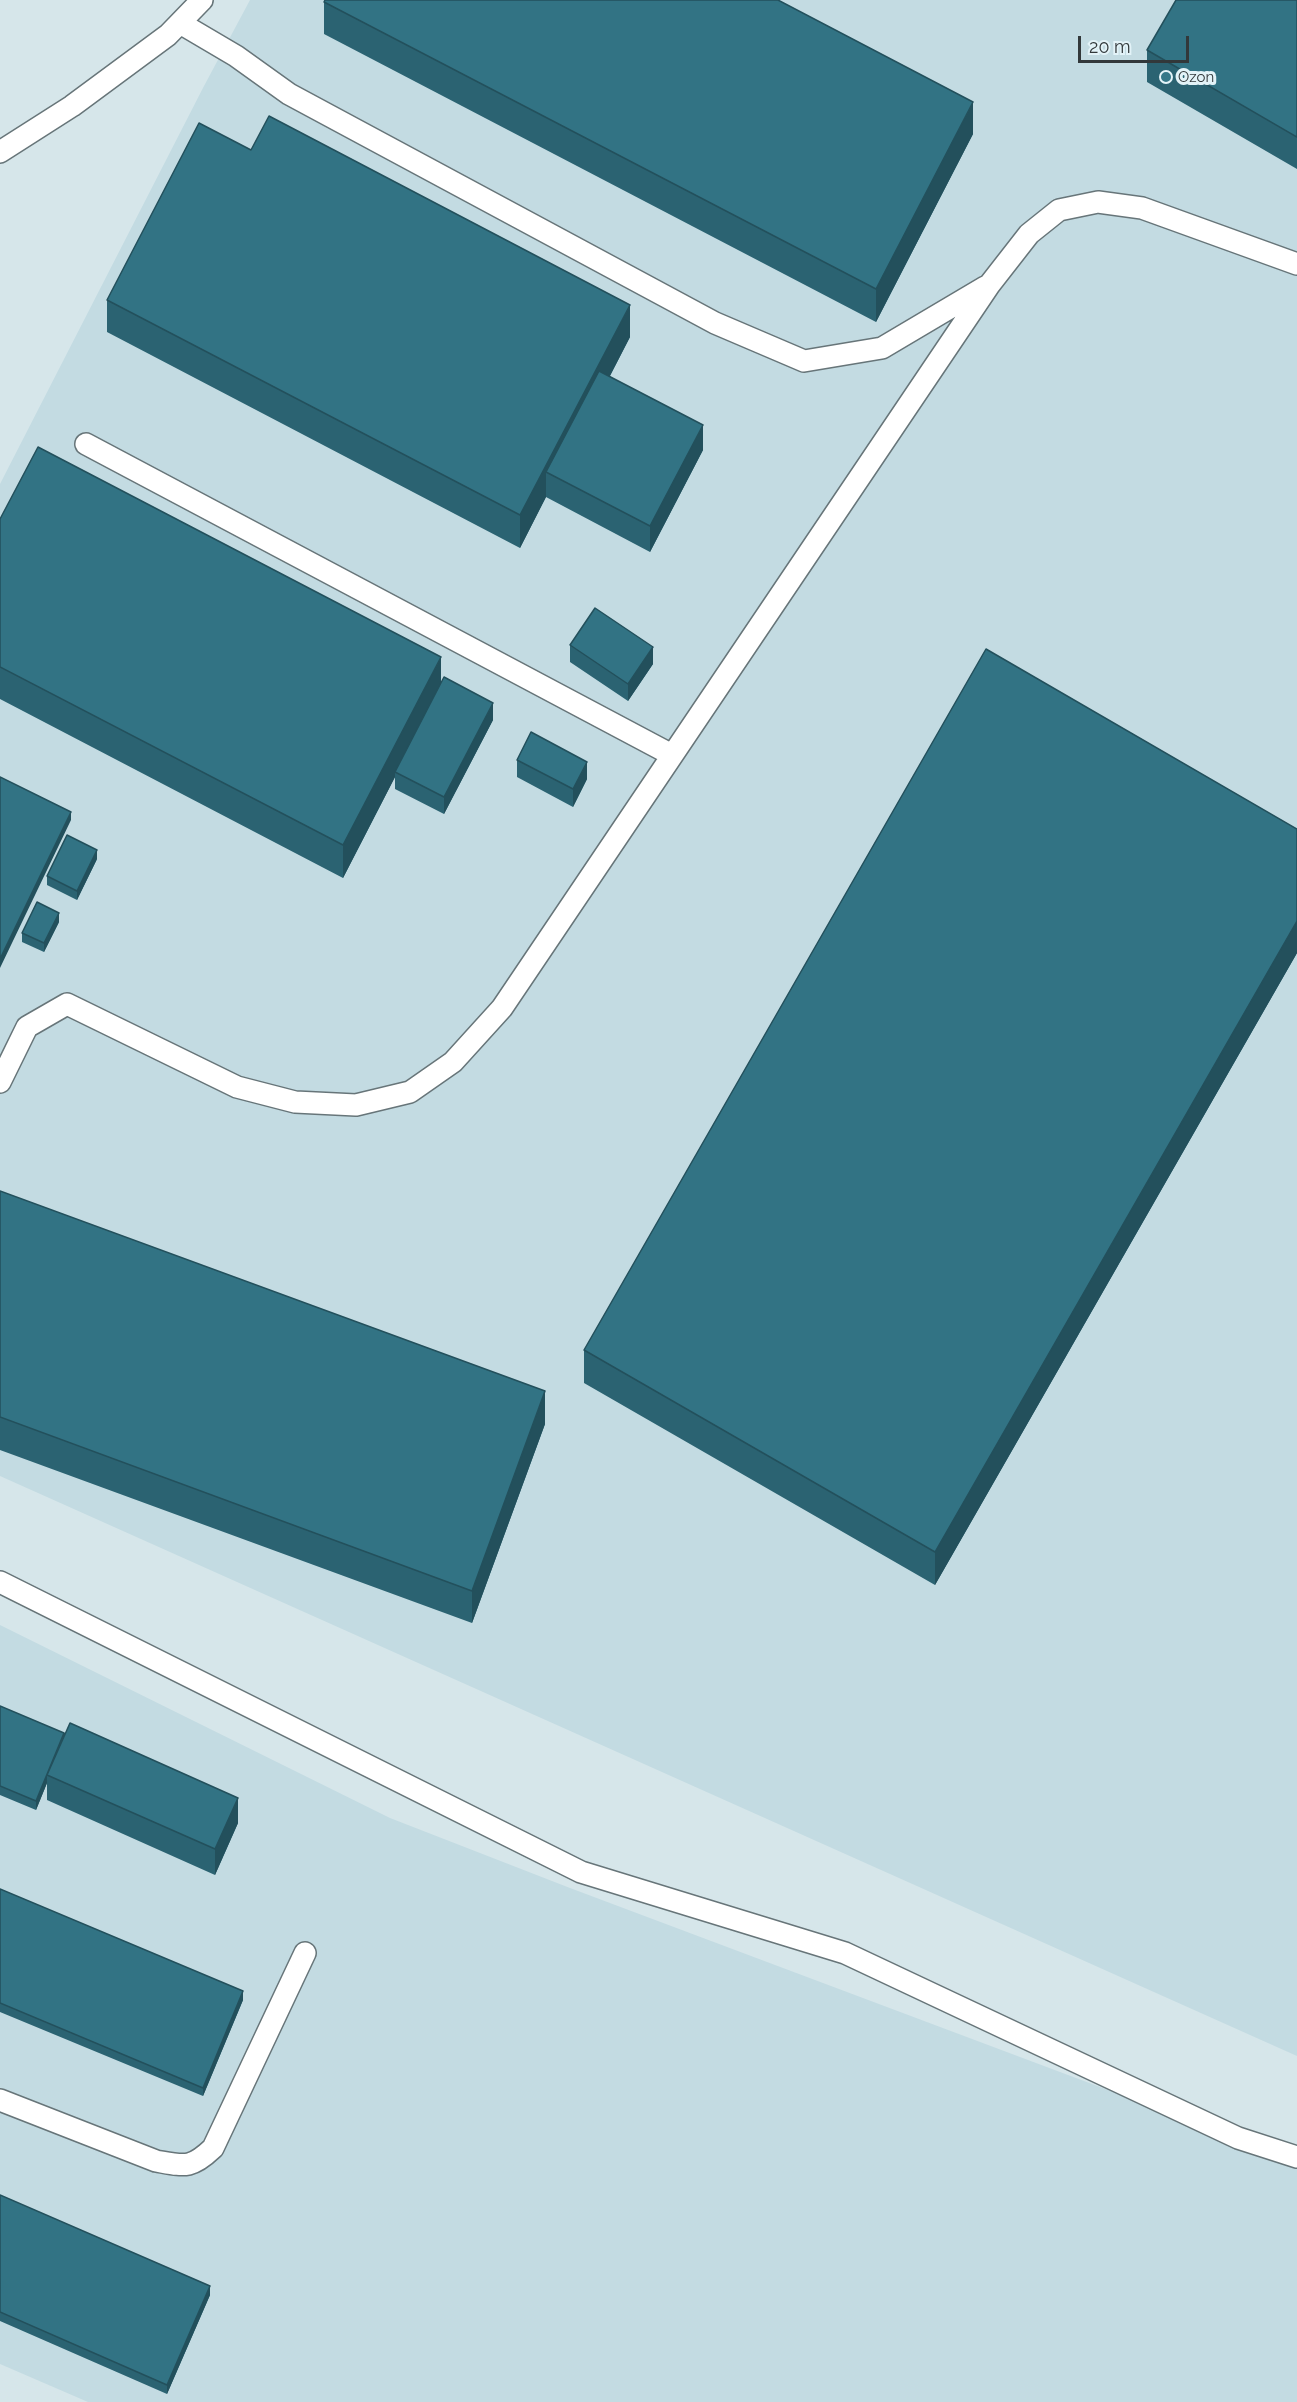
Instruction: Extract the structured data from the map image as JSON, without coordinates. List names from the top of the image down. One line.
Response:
{"places":["Ozon"],"scale_bar":"20 m"}
